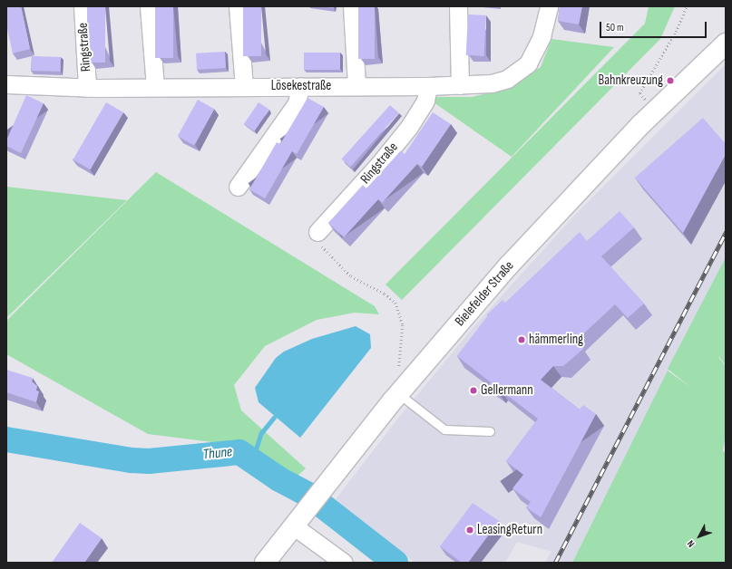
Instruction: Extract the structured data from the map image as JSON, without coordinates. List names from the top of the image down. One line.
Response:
{"streets":{"main road":["Bielefelder Straße"],"street":["Ringstraße","Lösekestraße"]},"crossings":[["Ringstraße","Lösekestraße"]],"water":["Thune"],"places":["Bahnkreuzung","hämmerling","Gellermann","LeasingReturn"],"scale_bar":"50 m","north":"bottom left"}
